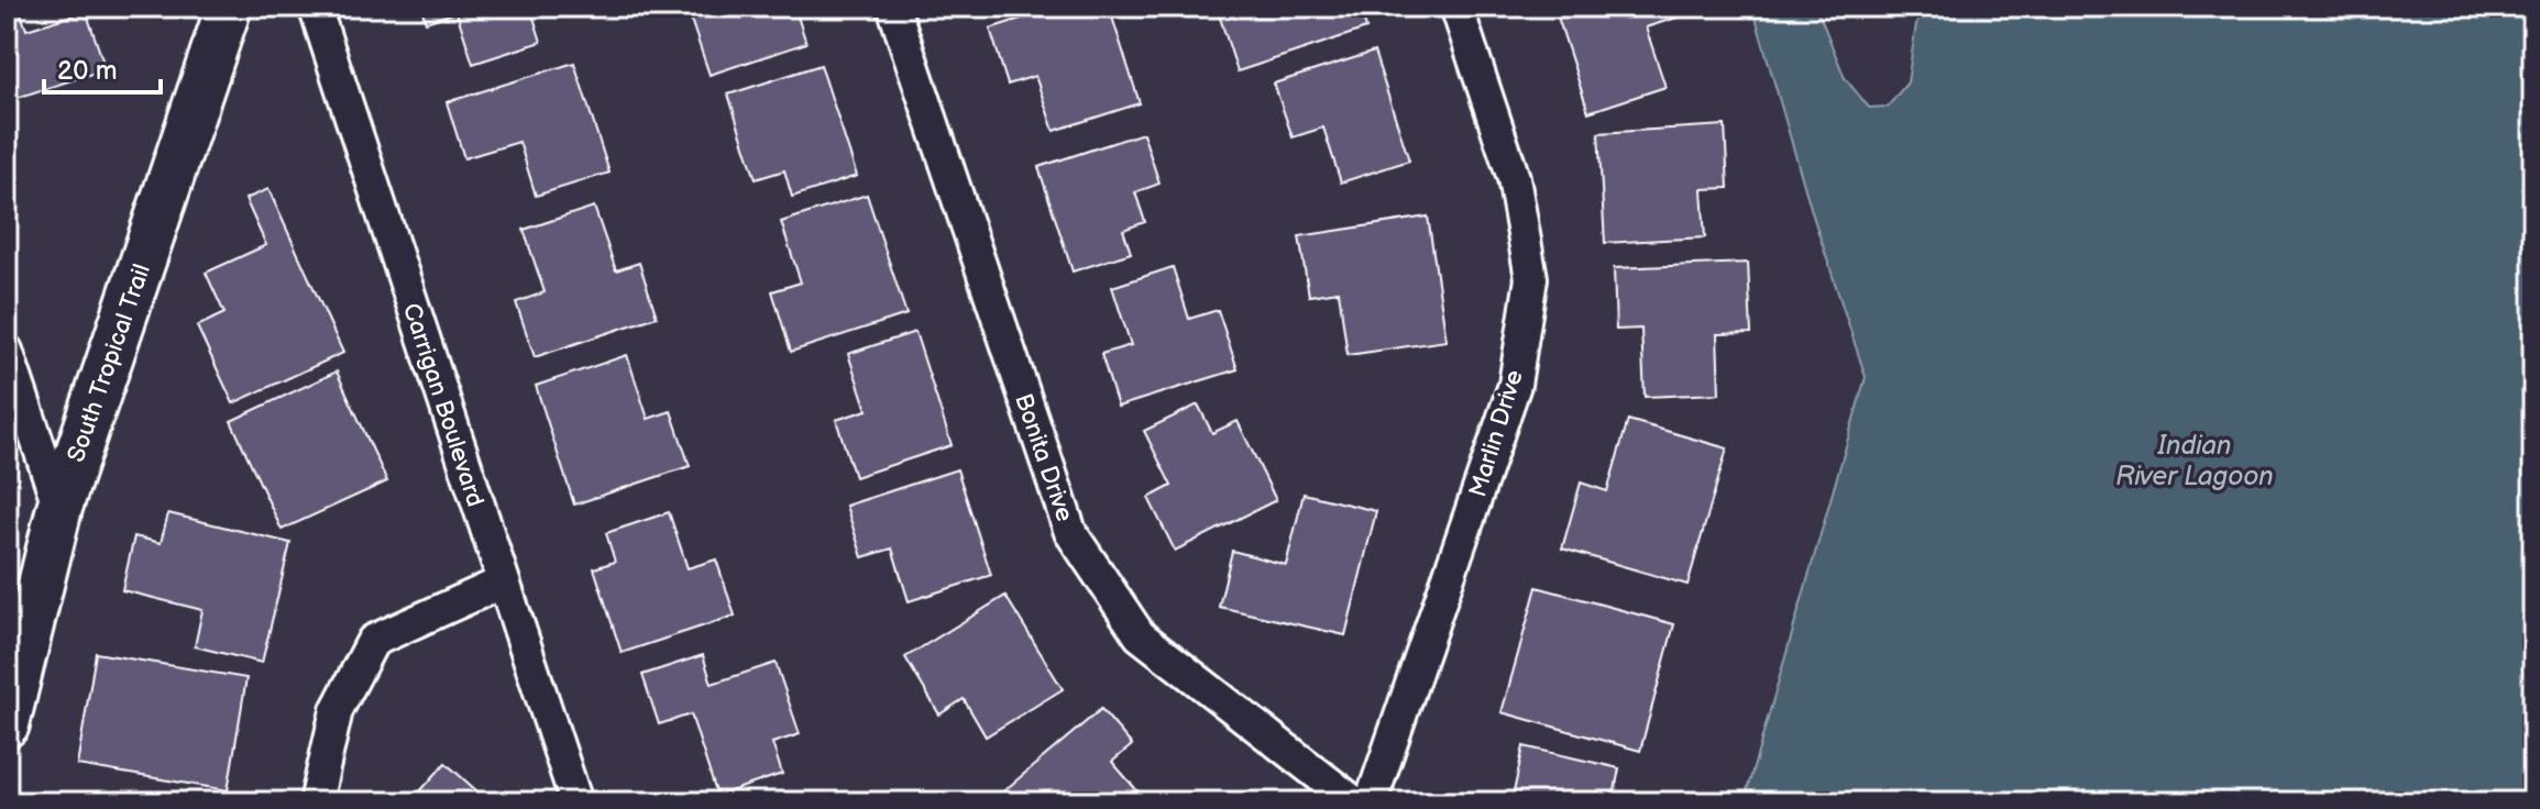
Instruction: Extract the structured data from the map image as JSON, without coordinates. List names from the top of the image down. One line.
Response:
{"streets":{"street":["South Tropical Trail","Carrigan Boulevard","Marlin Drive","Bonita Drive"]},"water":["Indian River Lagoon"],"scale_bar":"20 m"}
